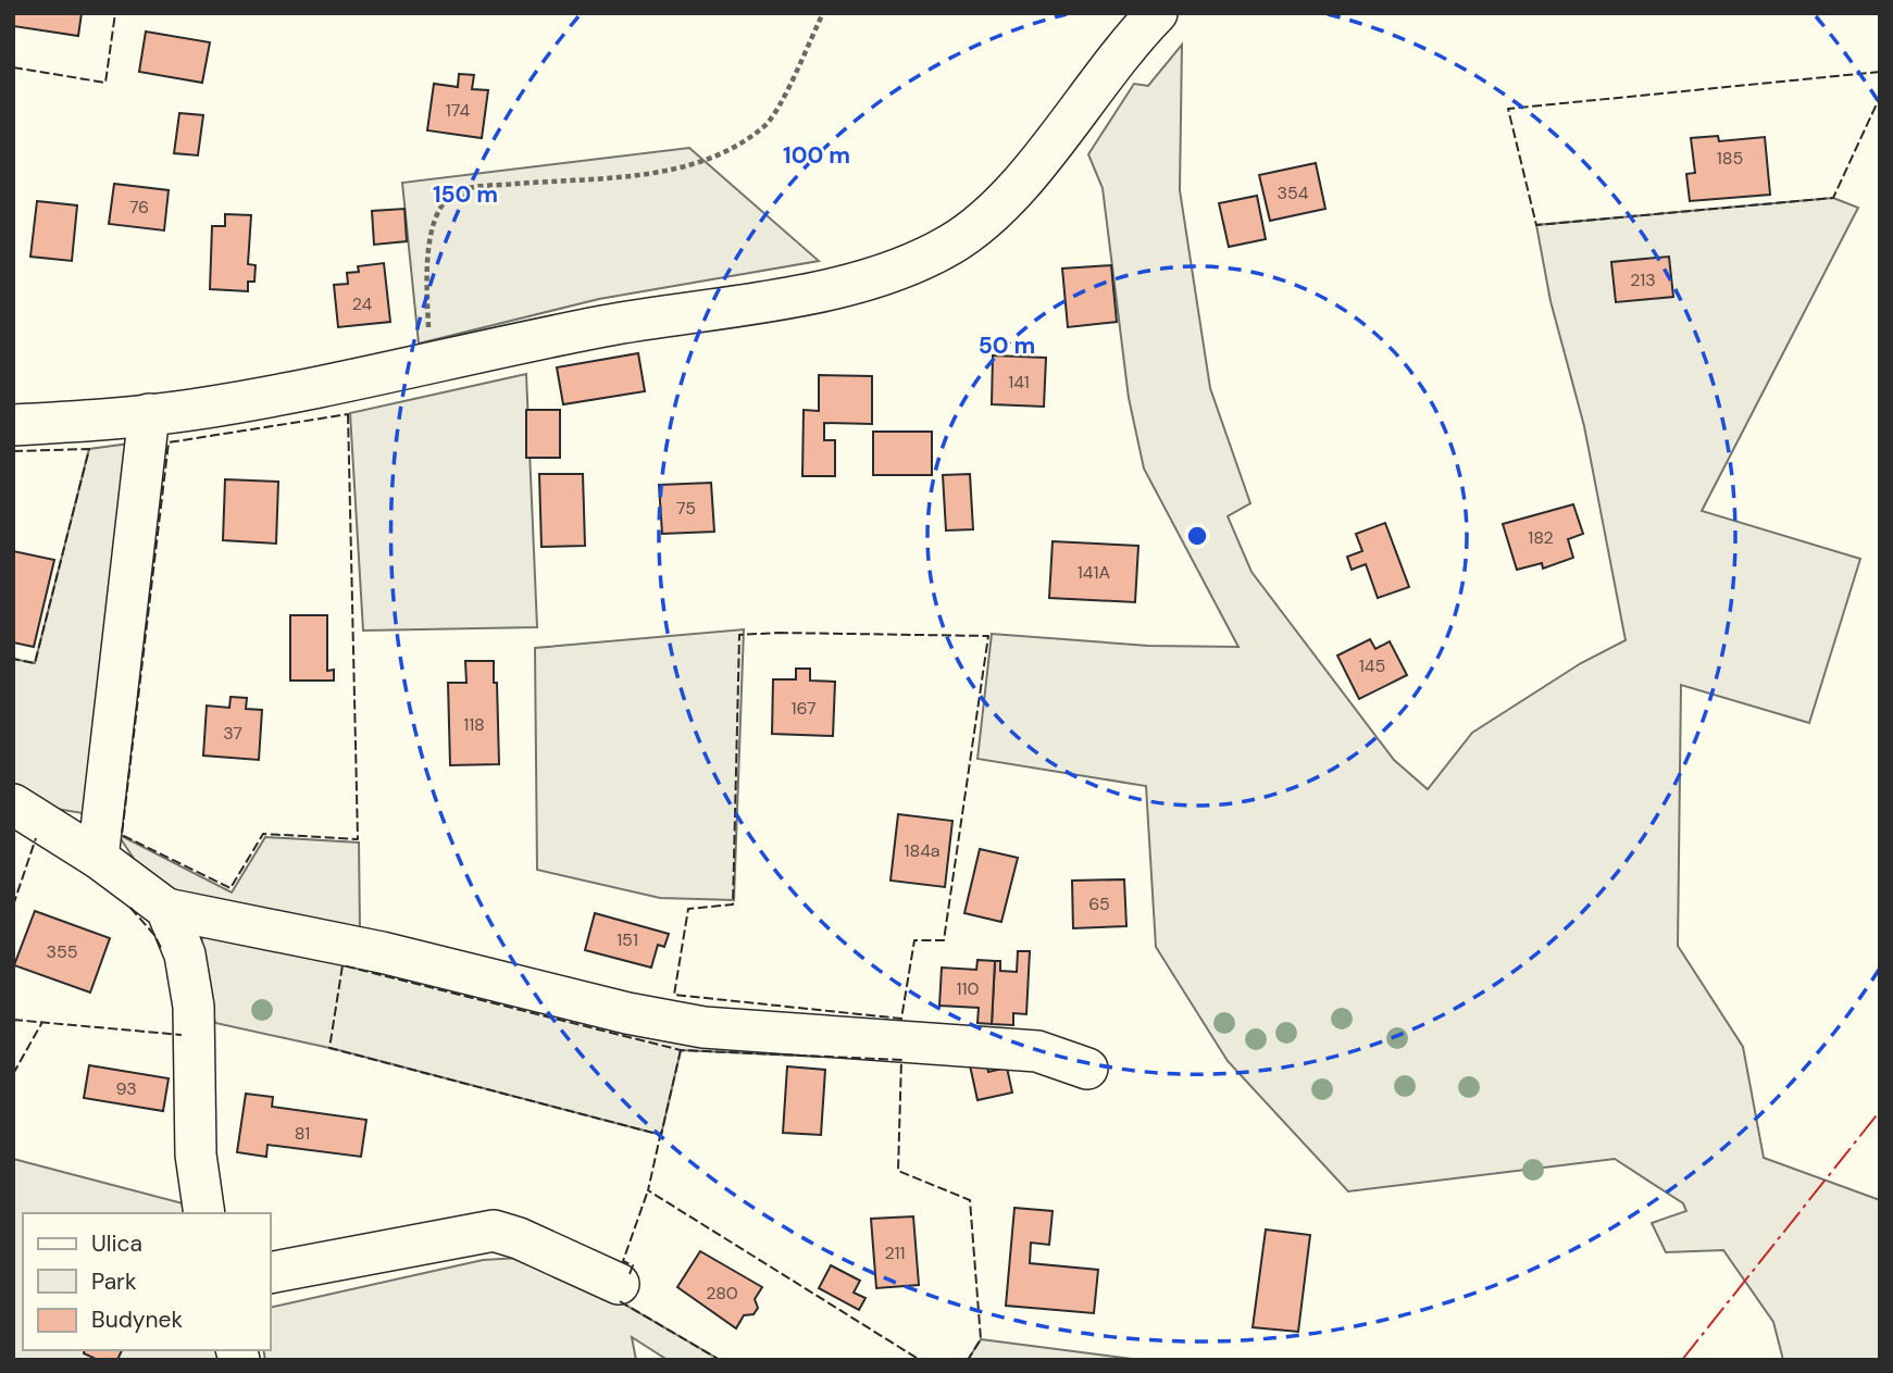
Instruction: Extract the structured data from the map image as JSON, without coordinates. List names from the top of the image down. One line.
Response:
{"house_numbers":["174","185","354","76","213","24","141","75","182","141A","145","167","118","37","184a","65","151","355","110","93","81","211","280"],"legend":["Ulica","Park","Budynek"],"rings":["100 m","150 m","50 m"]}
